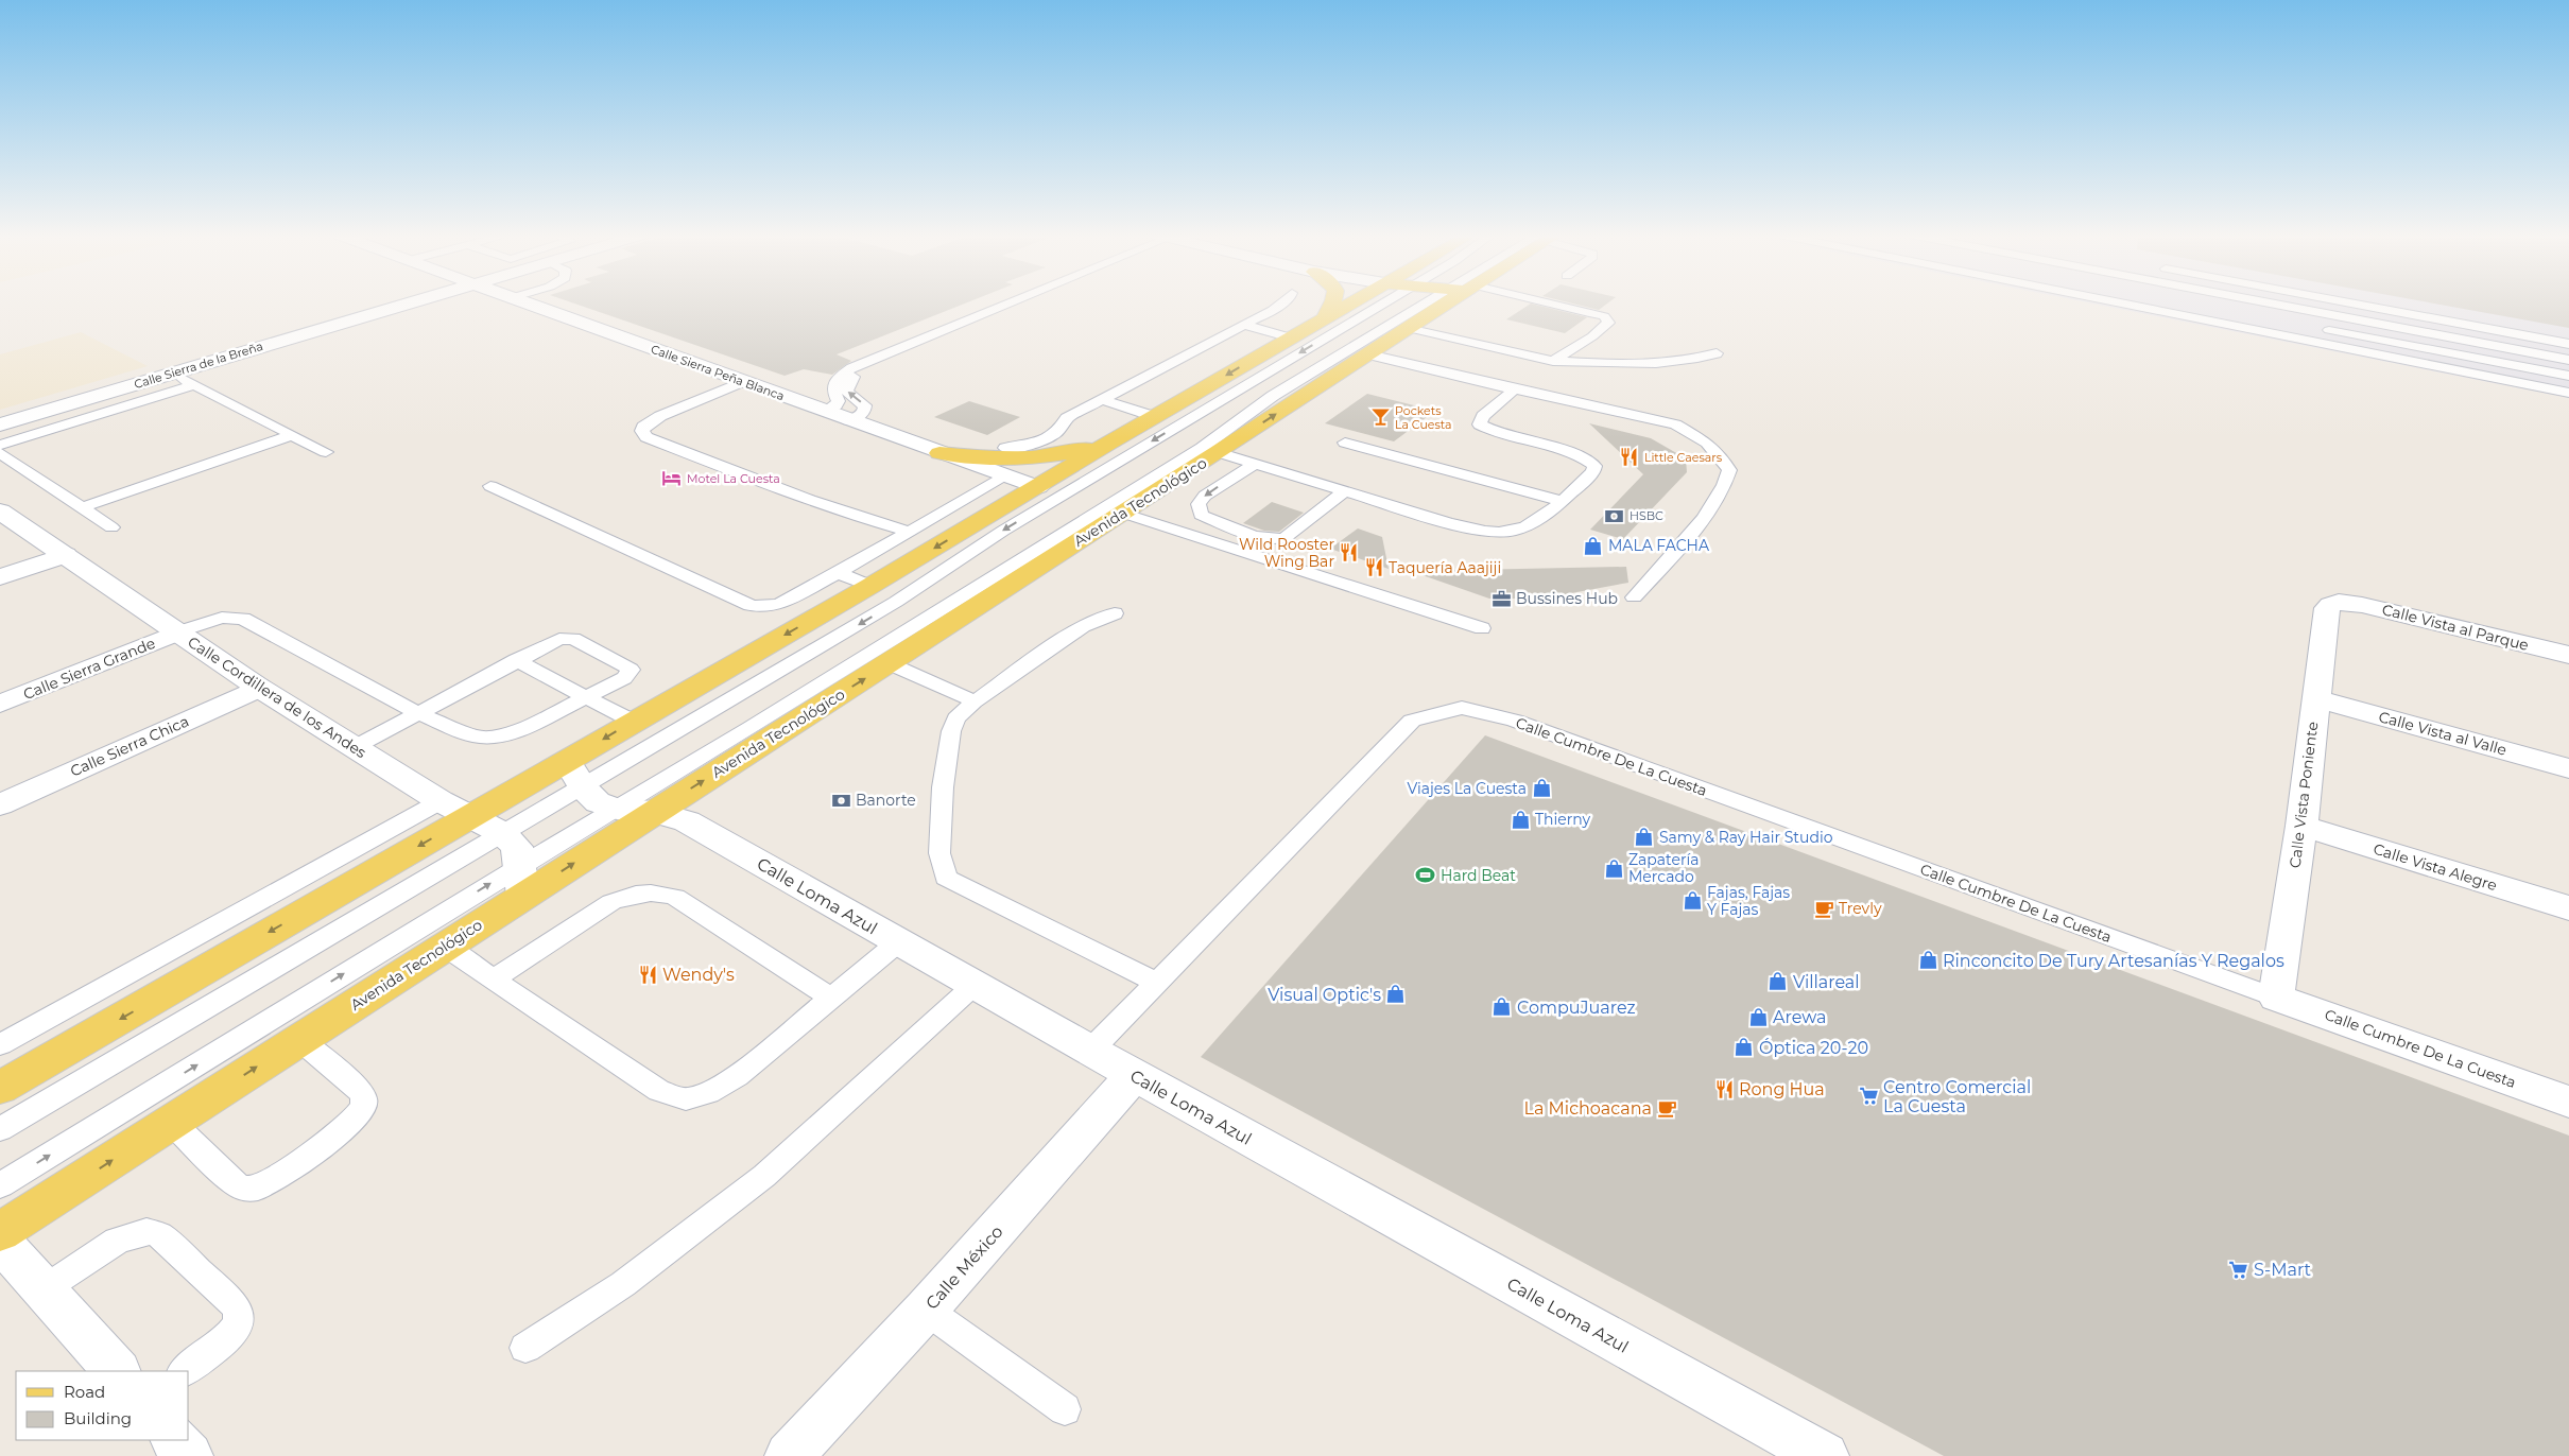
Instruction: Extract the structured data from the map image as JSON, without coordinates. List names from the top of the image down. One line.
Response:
{"streets":{"main road":["Avenida Tecnológico"],"street":["Calle Sierra de la Breña","Calle Sierra Peña Blanca","Calle Vista al Parque","Calle Sierra Grande","Calle Cordillera de los Andes","Calle Vista al Valle","Calle Sierra Chica","Calle Cumbre De La Cuesta","Calle Vista Poniente","Calle Vista Alegre","Calle Loma Azul","Calle México"]},"crossings":[["Avenida Tecnológico","Calle Cordillera de los Andes"],["Avenida Tecnológico","Calle Loma Azul"],["Calle Vista al Parque","Calle Vista Poniente"],["Calle Sierra Grande","Calle Cordillera de los Andes"],["Calle Cordillera de los Andes","Calle Sierra Chica"],["Calle Vista al Valle","Calle Vista Poniente"],["Calle Cumbre De La Cuesta","Calle Vista Poniente"],["Calle Vista Poniente","Calle Vista Alegre"],["Calle Loma Azul","Calle México"]],"places":{"bar":["Pockets La Cuesta"],"restaurant":["Little Caesars","Wild Rooster Wing Bar","Taquería Aaajiji","Wendy's","Rong Hua"],"hotel":["Motel La Cuesta"],"bank":["HSBC","Banorte"],"shop":["MALA FACHA","Viajes La Cuesta","Thierny","Samy & Ray Hair Studio","Zapatería Mercado","Fajas, Fajas Y Fajas","Rinconcito De Tury Artesanías Y Regalos","Villareal","Visual Optic's","CompuJuarez","Arewa","Óptica 20-20"],"office":["Bussines Hub"],"sports":["Hard Beat"],"cafe":["Trevly","La Michoacana"],"supermarket":["Centro Comercial La Cuesta","S-Mart"]},"legend":["Road","Building"]}
